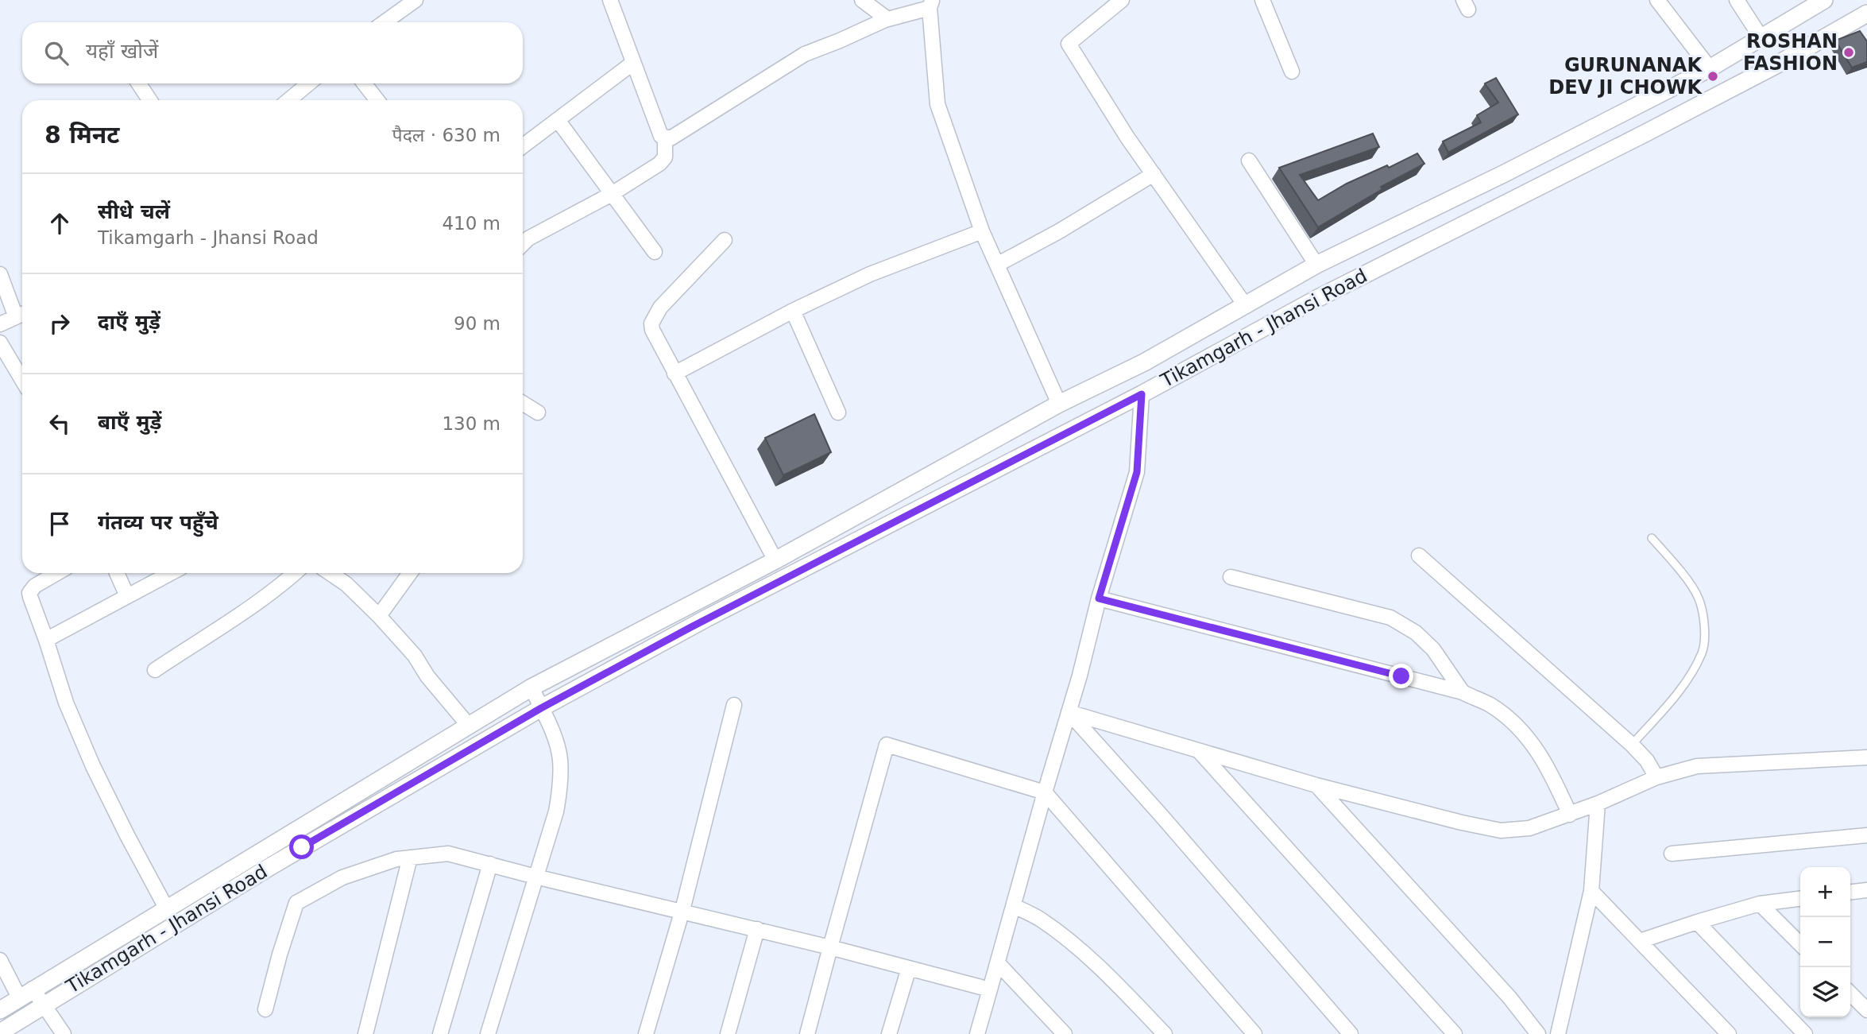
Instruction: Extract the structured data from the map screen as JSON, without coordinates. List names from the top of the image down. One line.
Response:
{"streets":{"street":["Tikamgarh - Jhansi Road"]},"places":["ROSHAN FASHION","GURUNANAK DEV JI CHOWK"],"page":{"search":"यहाँ खोजें","heading":["8 मिनट","पैदल · 630 m"],"list":[["सीधे चलें","Tikamgarh - Jhansi Road","410 m"],["दाएँ मुड़ें","90 m"],["बाएँ मुड़ें","130 m"],"गंतव्य पर पहुँचे"],"map_buttons":["+","−"]}}
